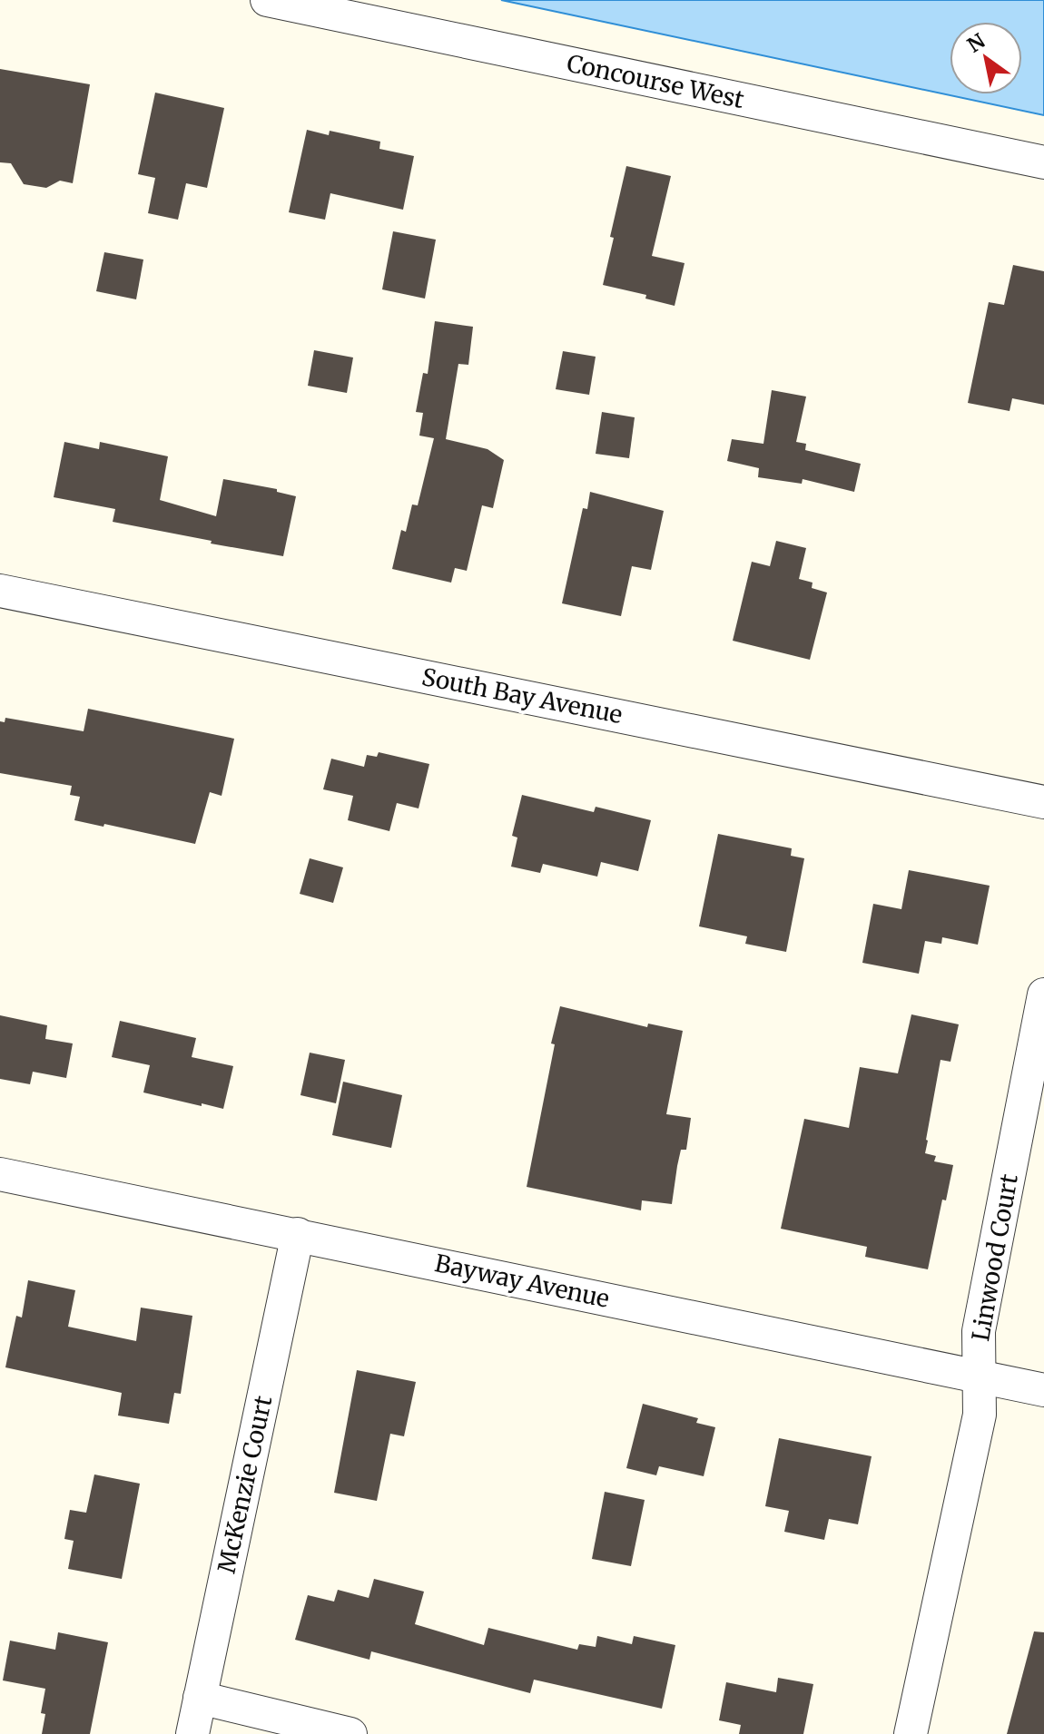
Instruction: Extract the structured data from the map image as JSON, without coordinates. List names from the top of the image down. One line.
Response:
{"streets":{"street":["Concourse West","South Bay Avenue","Linwood Court","Bayway Avenue","McKenzie Court"]},"crossings":[["Linwood Court","Bayway Avenue"],["Bayway Avenue","McKenzie Court"]],"north":"top left"}
